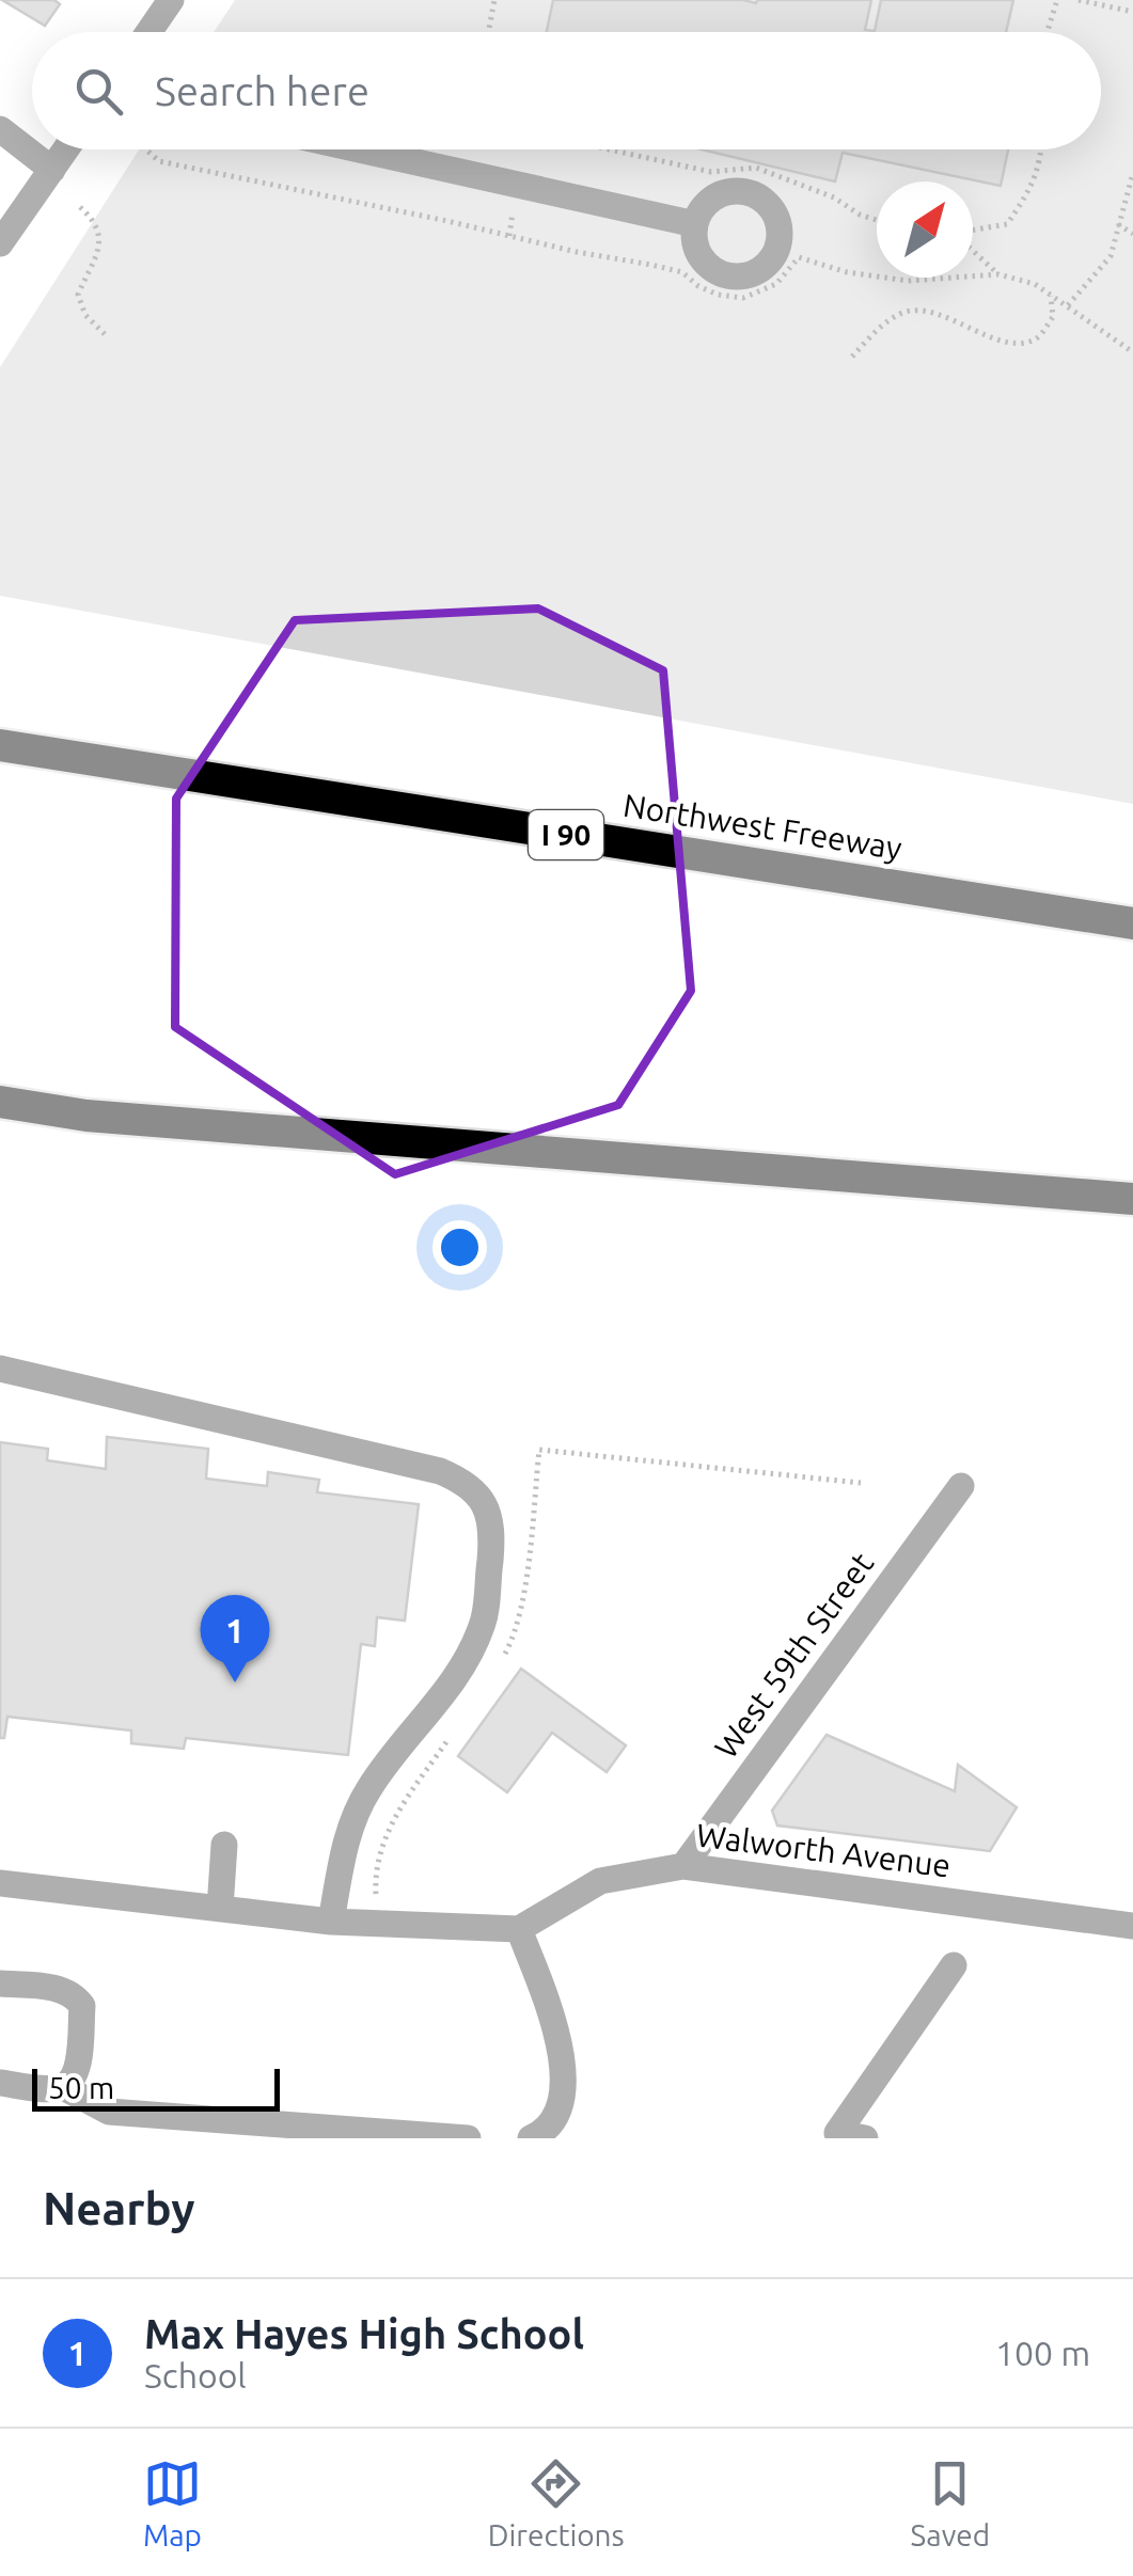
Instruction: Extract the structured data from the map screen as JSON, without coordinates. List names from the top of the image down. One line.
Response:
{"streets":{"highway":["Northwest Freeway","I 90"],"street":["West 59th Street","Walworth Avenue"]},"crossings":[["West 59th Street","Walworth Avenue"]],"scale_bar":"50 m","north":"top right","page":{"search":"Search here","pins":"1","scale":"50 m","heading":"Nearby","list":[{"mark":"1","name":"Max Hayes High School","note":"School","value":"100 m"}],"nav":["Map","Directions","Saved"]}}
